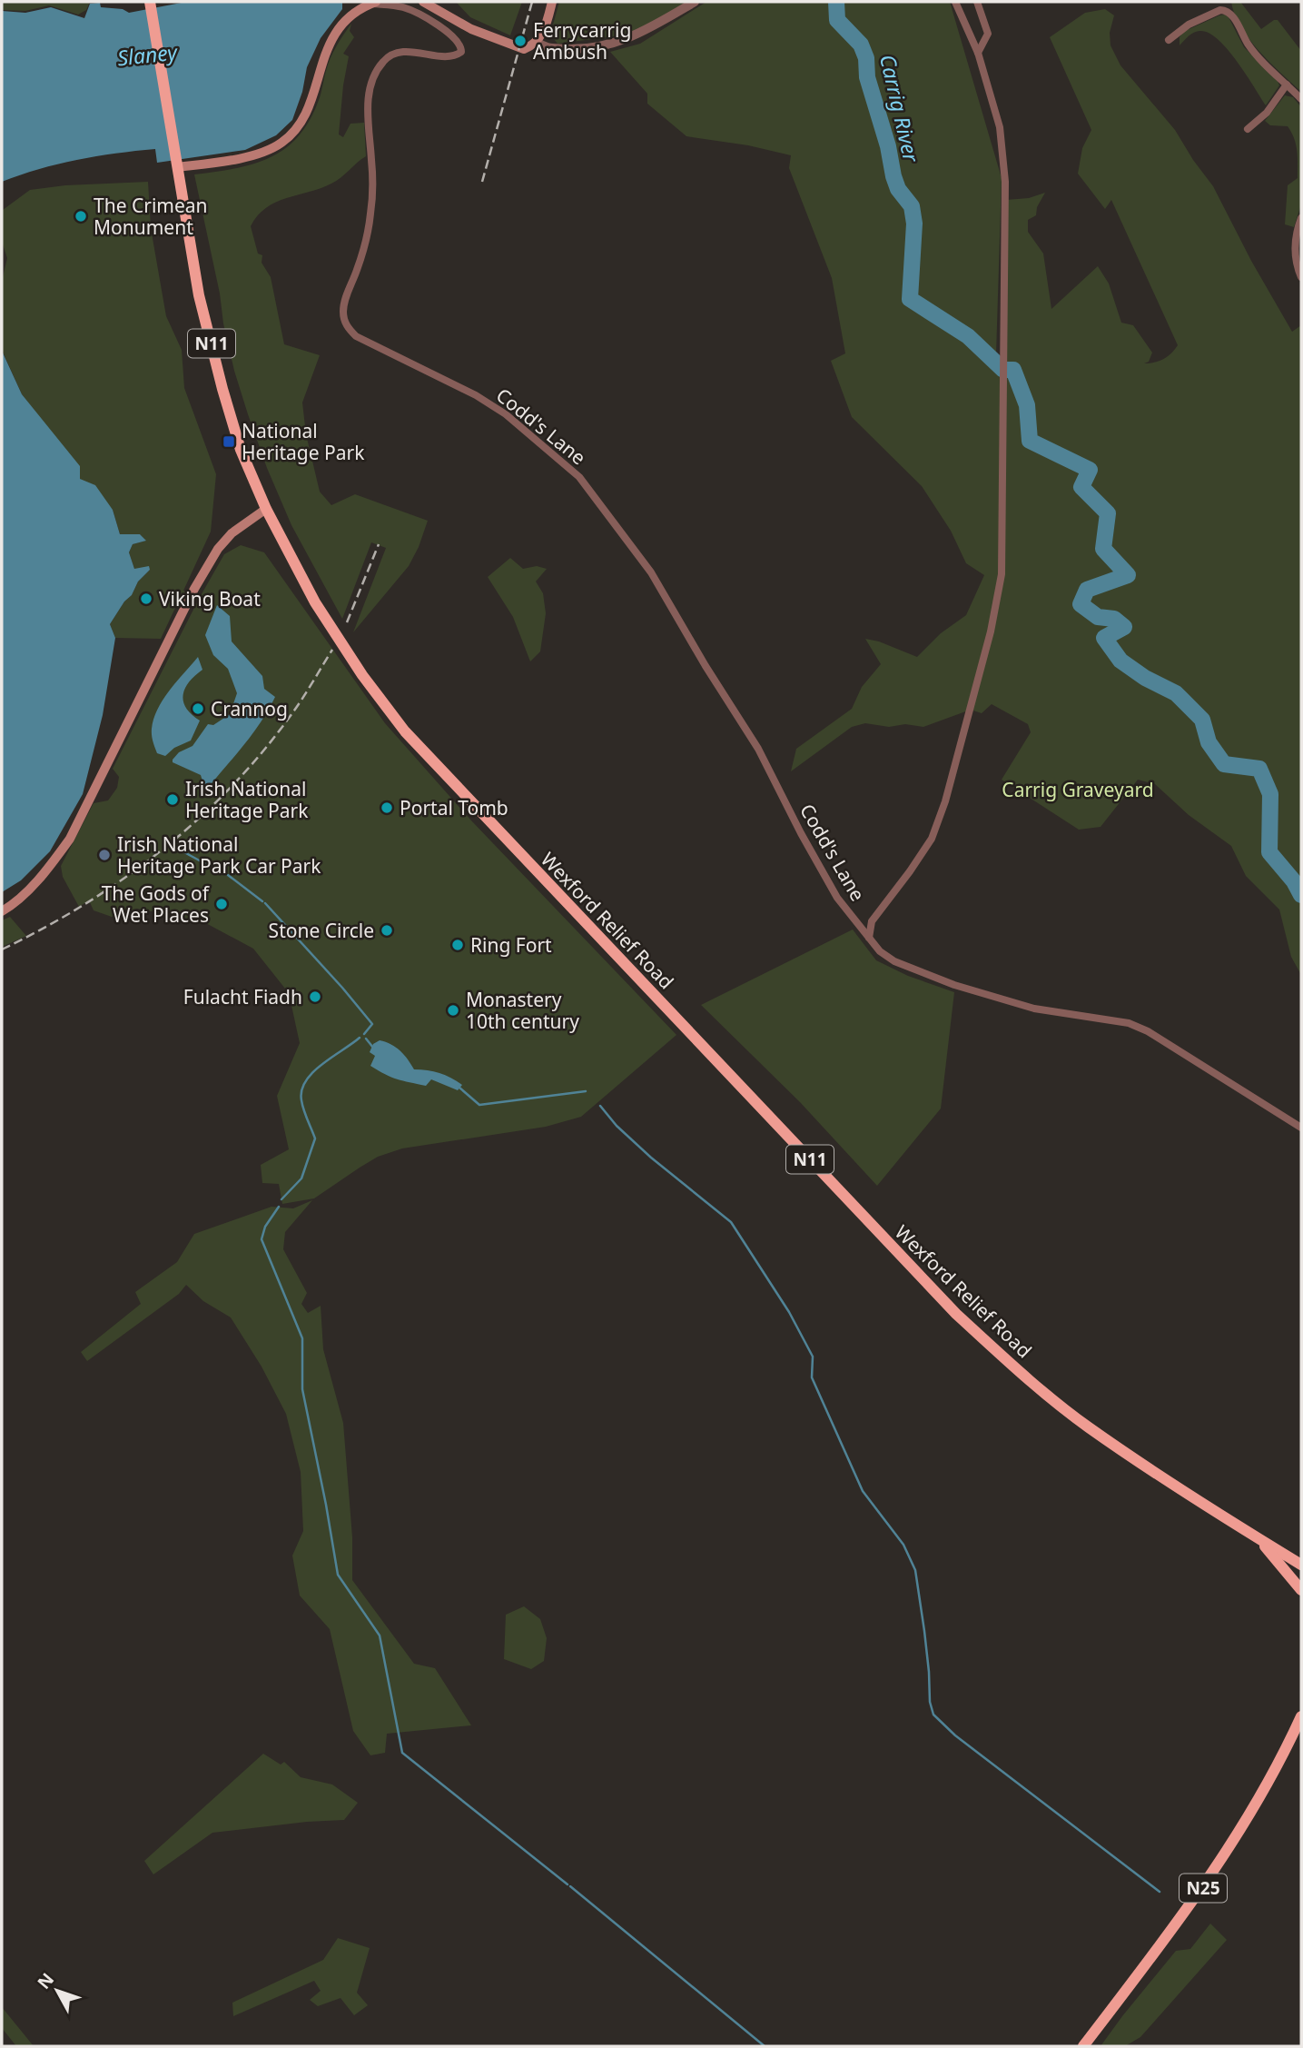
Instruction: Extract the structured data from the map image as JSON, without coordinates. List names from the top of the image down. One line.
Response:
{"streets":{"highway":["N11","Wexford Relief Road","N25"],"street":["Codd's Lane"]},"crossings":[["N11","Wexford Relief Road"]],"water":["Slaney","Carrig River"],"parks":["Carrig Graveyard"],"places":{"other":["Ferrycarrig Ambush","The Crimean Monument","Viking Boat","Crannog","Irish National Heritage Park","Portal Tomb","Irish National Heritage Park Car Park","The Gods of Wet Places","Stone Circle","Ring Fort","Fulacht Fiadh","Monastery 10th century"],"transit":["National Heritage Park"]},"north":"top left"}
